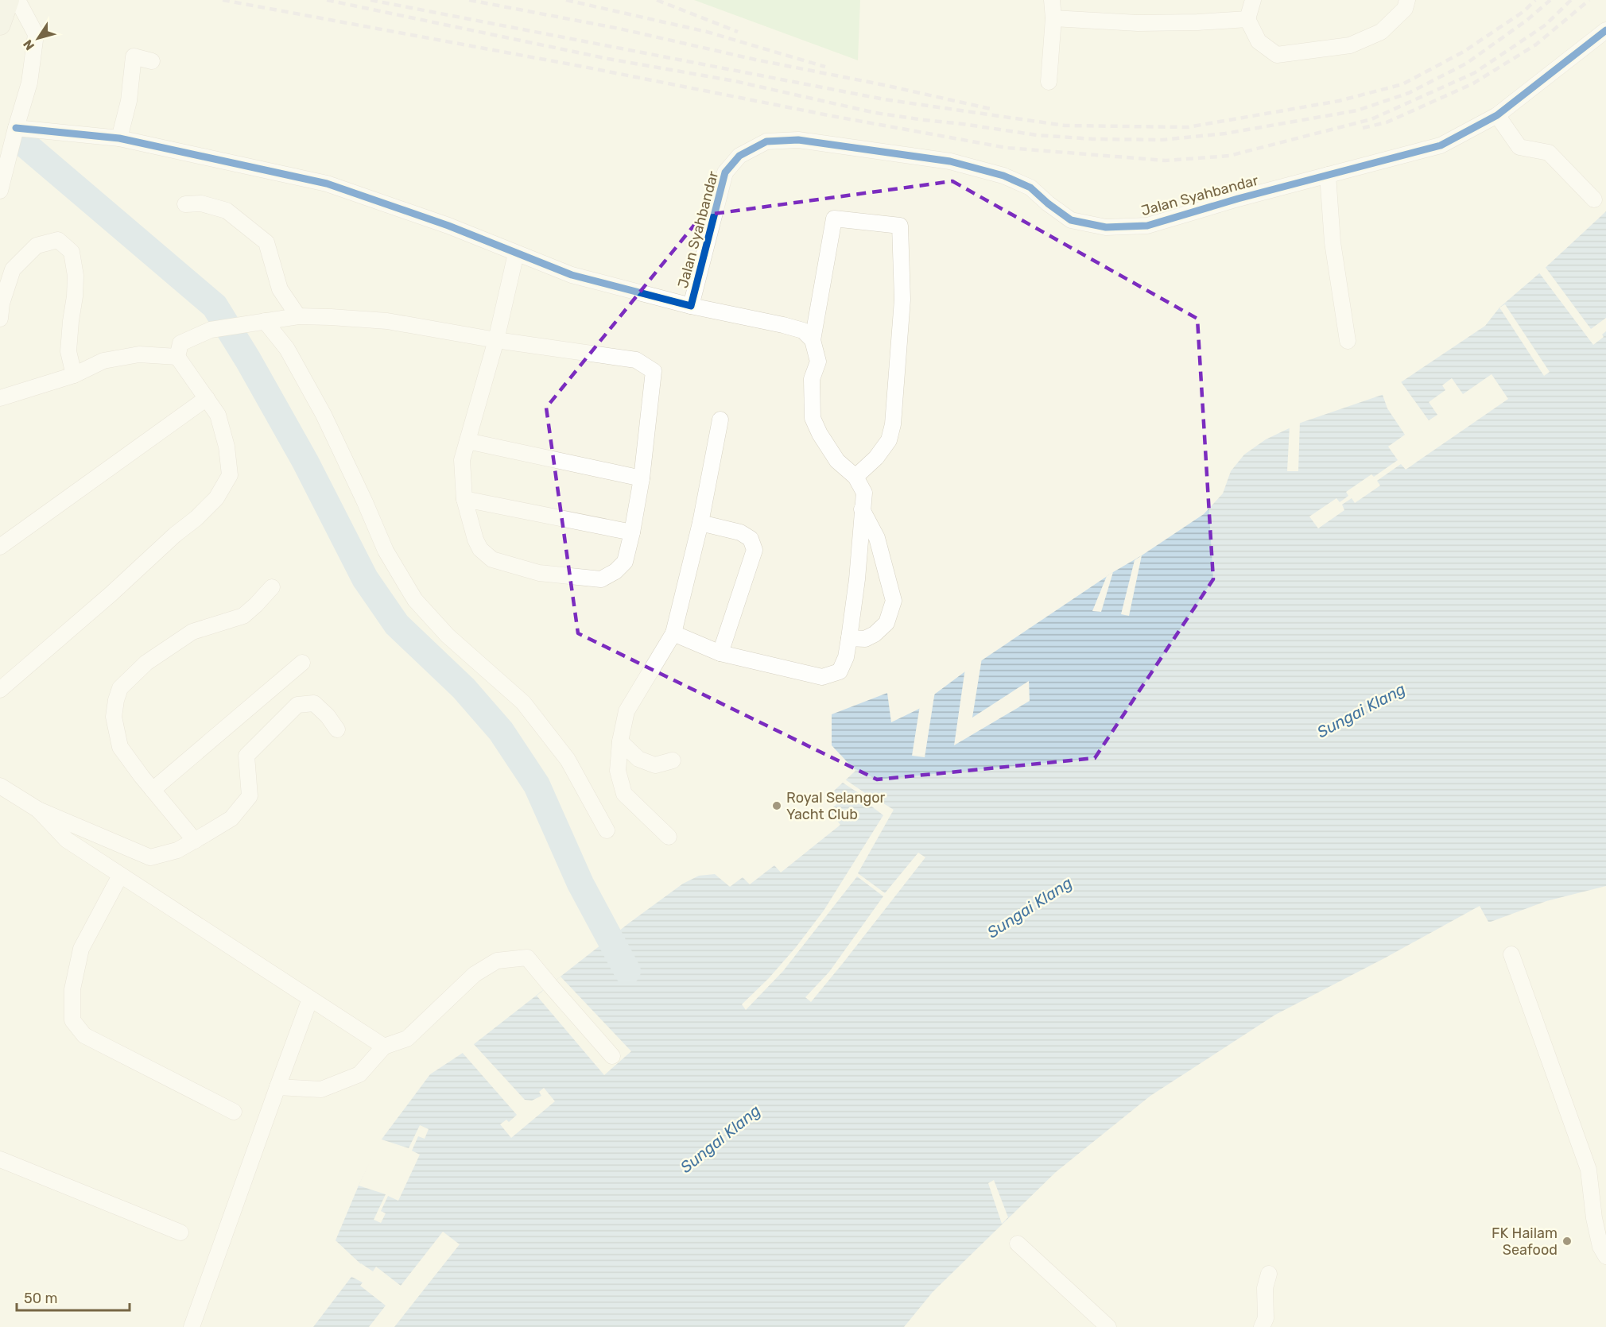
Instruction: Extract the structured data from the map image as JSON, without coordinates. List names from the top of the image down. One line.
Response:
{"streets":{"street":["Jalan Syahbandar"]},"water":["Sungai Klang"],"places":["Royal Selangor Yacht Club","FK Hailam Seafood"],"scale_bar":"50 m","north":"bottom left"}
